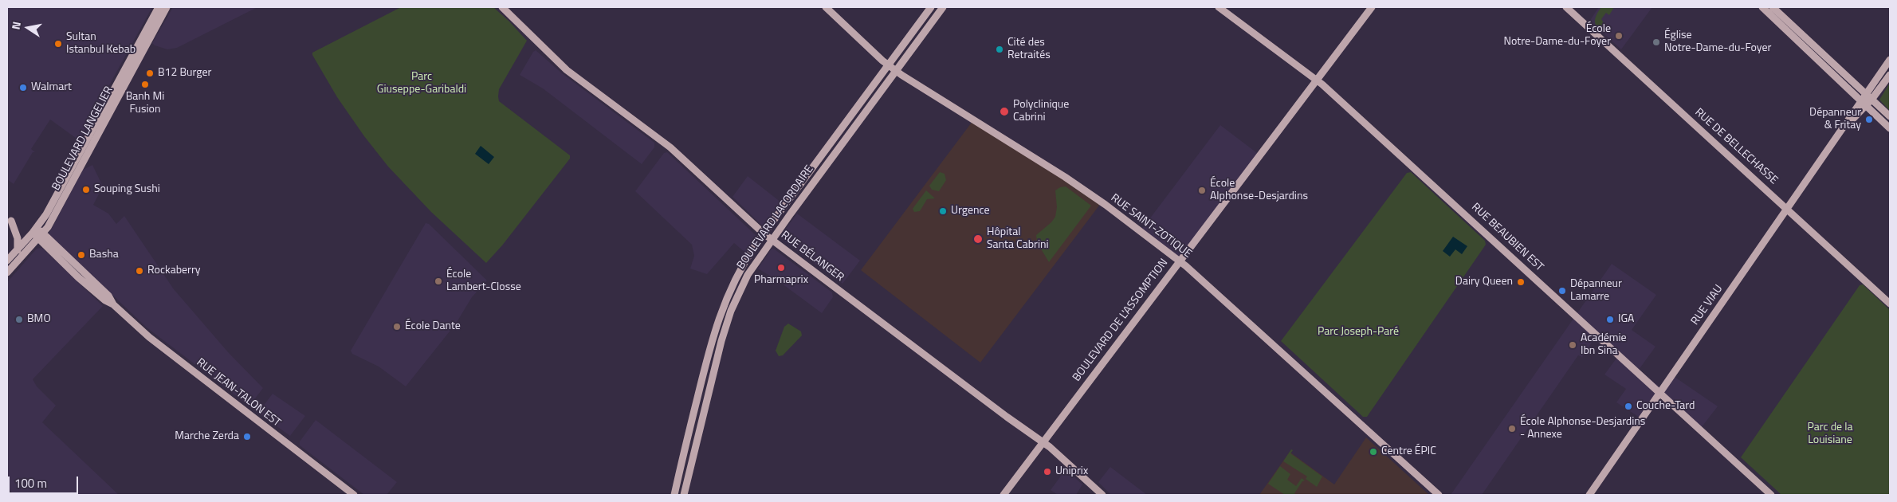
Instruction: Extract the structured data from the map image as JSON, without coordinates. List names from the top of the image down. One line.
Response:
{"streets":{"street":["BOULEVARD LANGELIER","RUE DE BELLECHASSE","BOULEVARD LACORDAIRE","RUE SAINT-ZOTIQUE","RUE BEAUBIEN EST","RUE BÉLANGER","RUE VIAU","BOULEVARD DE L'ASSOMPTION","RUE JEAN-TALON EST"]},"crossings":[["BOULEVARD LANGELIER","RUE JEAN-TALON EST"],["RUE DE BELLECHASSE","RUE VIAU"],["BOULEVARD LACORDAIRE","RUE SAINT-ZOTIQUE"],["BOULEVARD LACORDAIRE","RUE BÉLANGER"],["RUE SAINT-ZOTIQUE","BOULEVARD DE L'ASSOMPTION"],["RUE BEAUBIEN EST","RUE VIAU"],["RUE BEAUBIEN EST","BOULEVARD DE L'ASSOMPTION"],["RUE BÉLANGER","BOULEVARD DE L'ASSOMPTION"]],"parks":["Parc Giuseppe-Garibaldi","Parc Joseph-Paré","Parc de la Louisiane"],"places":["École Notre-Dame-du-Foyer","Église Notre-Dame-du-Foyer","Sultan Istanbul Kebab","Cité des Retraités","B12 Burger","Banh Mi Fusion","Walmart","Polyclinique Cabrini","Dépanneur & Fritay","Souping Sushi","École Alphonse-Desjardins","Urgence","Hôpital Santa Cabrini","Basha","Pharmaprix","Rockaberry","École Lambert-Closse","Dairy Queen","Dépanneur Lamarre","BMO","IGA","École Dante","Académie Ibn Sina","Couche-Tard","École Alphonse-Desjardins - Annexe","Marche Zerda","Centre ÉPIC","Uniprix"],"scale_bar":"100 m","north":"left"}
